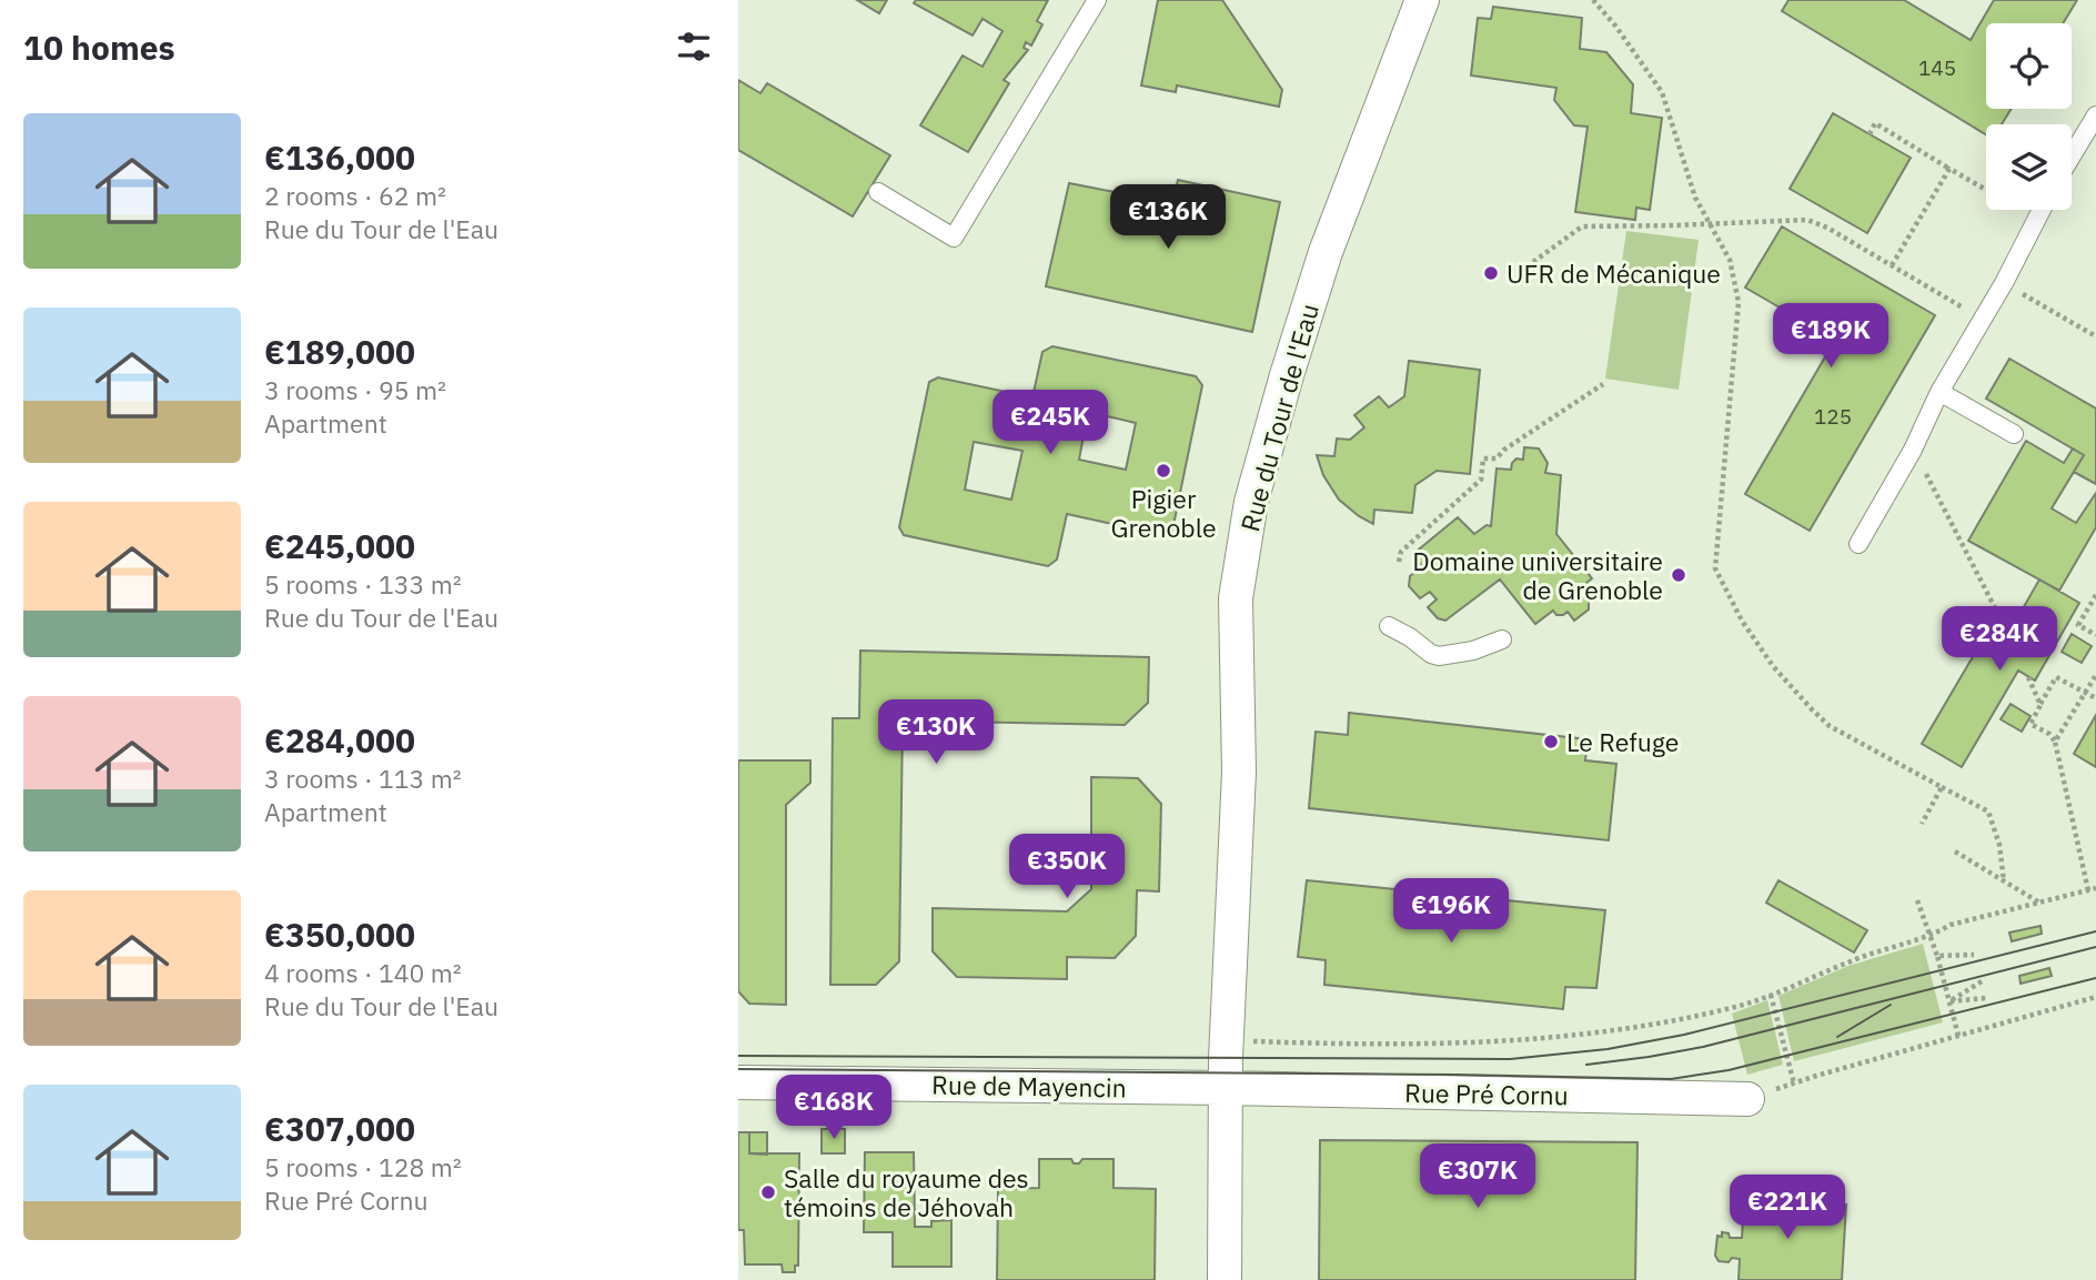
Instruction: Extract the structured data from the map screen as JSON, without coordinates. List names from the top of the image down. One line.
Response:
{"streets":{"street":["Rue du Tour de l'Eau","Rue de Mayencin","Rue Pré Cornu"]},"crossings":[["Rue du Tour de l'Eau","Rue de Mayencin"],["Rue du Tour de l'Eau","Rue Pré Cornu"],["Rue de Mayencin","Rue Pré Cornu"]],"places":["UFR de Mécanique","Pigier Grenoble","Domaine universitaire de Grenoble","Le Refuge","Salle du royaume des témoins de Jéhovah"],"house_numbers":["145","125"],"page":{"heading":"10 homes","list":[{"name":"€136,000","note":"2 rooms · 62 m² · Rue du Tour de l'Eau"},{"name":"€189,000","note":"3 rooms · 95 m² · Apartment"},{"name":"€245,000","note":"5 rooms · 133 m² · Rue du Tour de l'Eau"},{"name":"€284,000","note":"3 rooms · 113 m² · Apartment"},{"name":"€350,000","note":"4 rooms · 140 m² · Rue du Tour de l'Eau"},{"name":"€307,000","note":"5 rooms · 128 m² · Rue Pré Cornu"}],"price":["€136K","€189K","€245K","€284K","€130K","€350K","€196K","€168K","€307K","€221K"]}}
